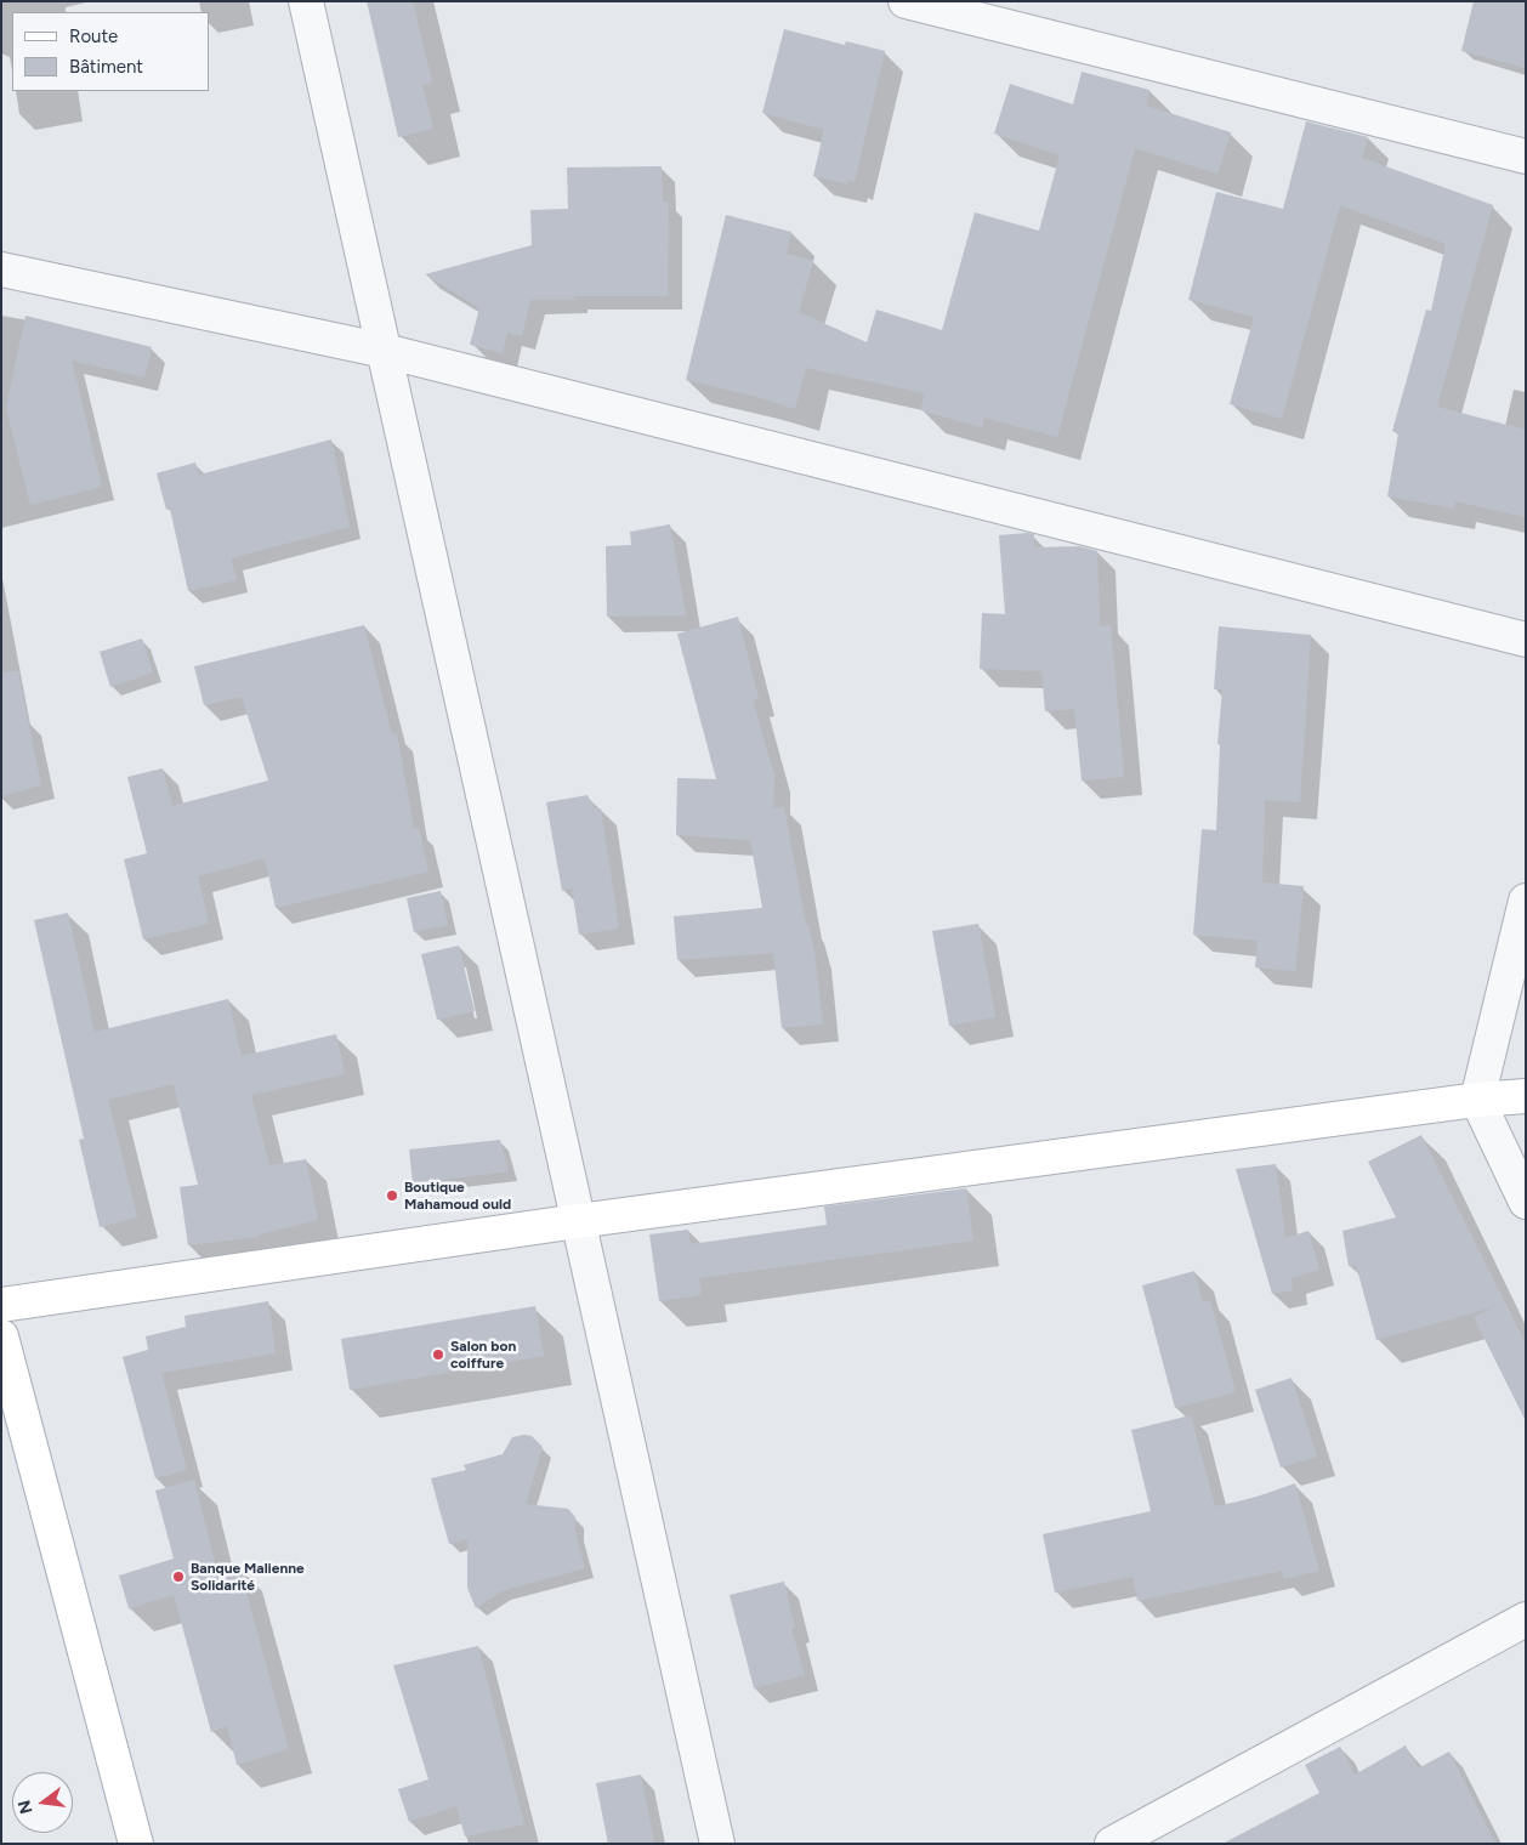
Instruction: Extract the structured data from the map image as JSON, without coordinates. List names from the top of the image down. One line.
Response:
{"places":["Boutique Mahamoud ould","Salon bon coiffure","Banque Malienne Solidarité"],"legend":["Route","Bâtiment"],"north":"left"}
